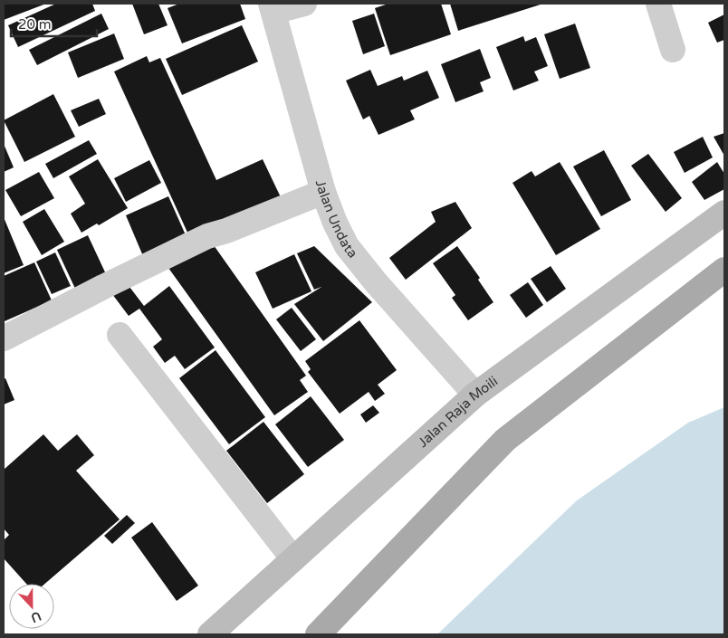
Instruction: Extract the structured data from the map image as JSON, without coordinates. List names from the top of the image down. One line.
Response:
{"streets":{"street":["Jalan Undata","Jalan Raja Moili"]},"crossings":[["Jalan Undata","Jalan Raja Moili"]],"scale_bar":"20 m","north":"bottom"}
